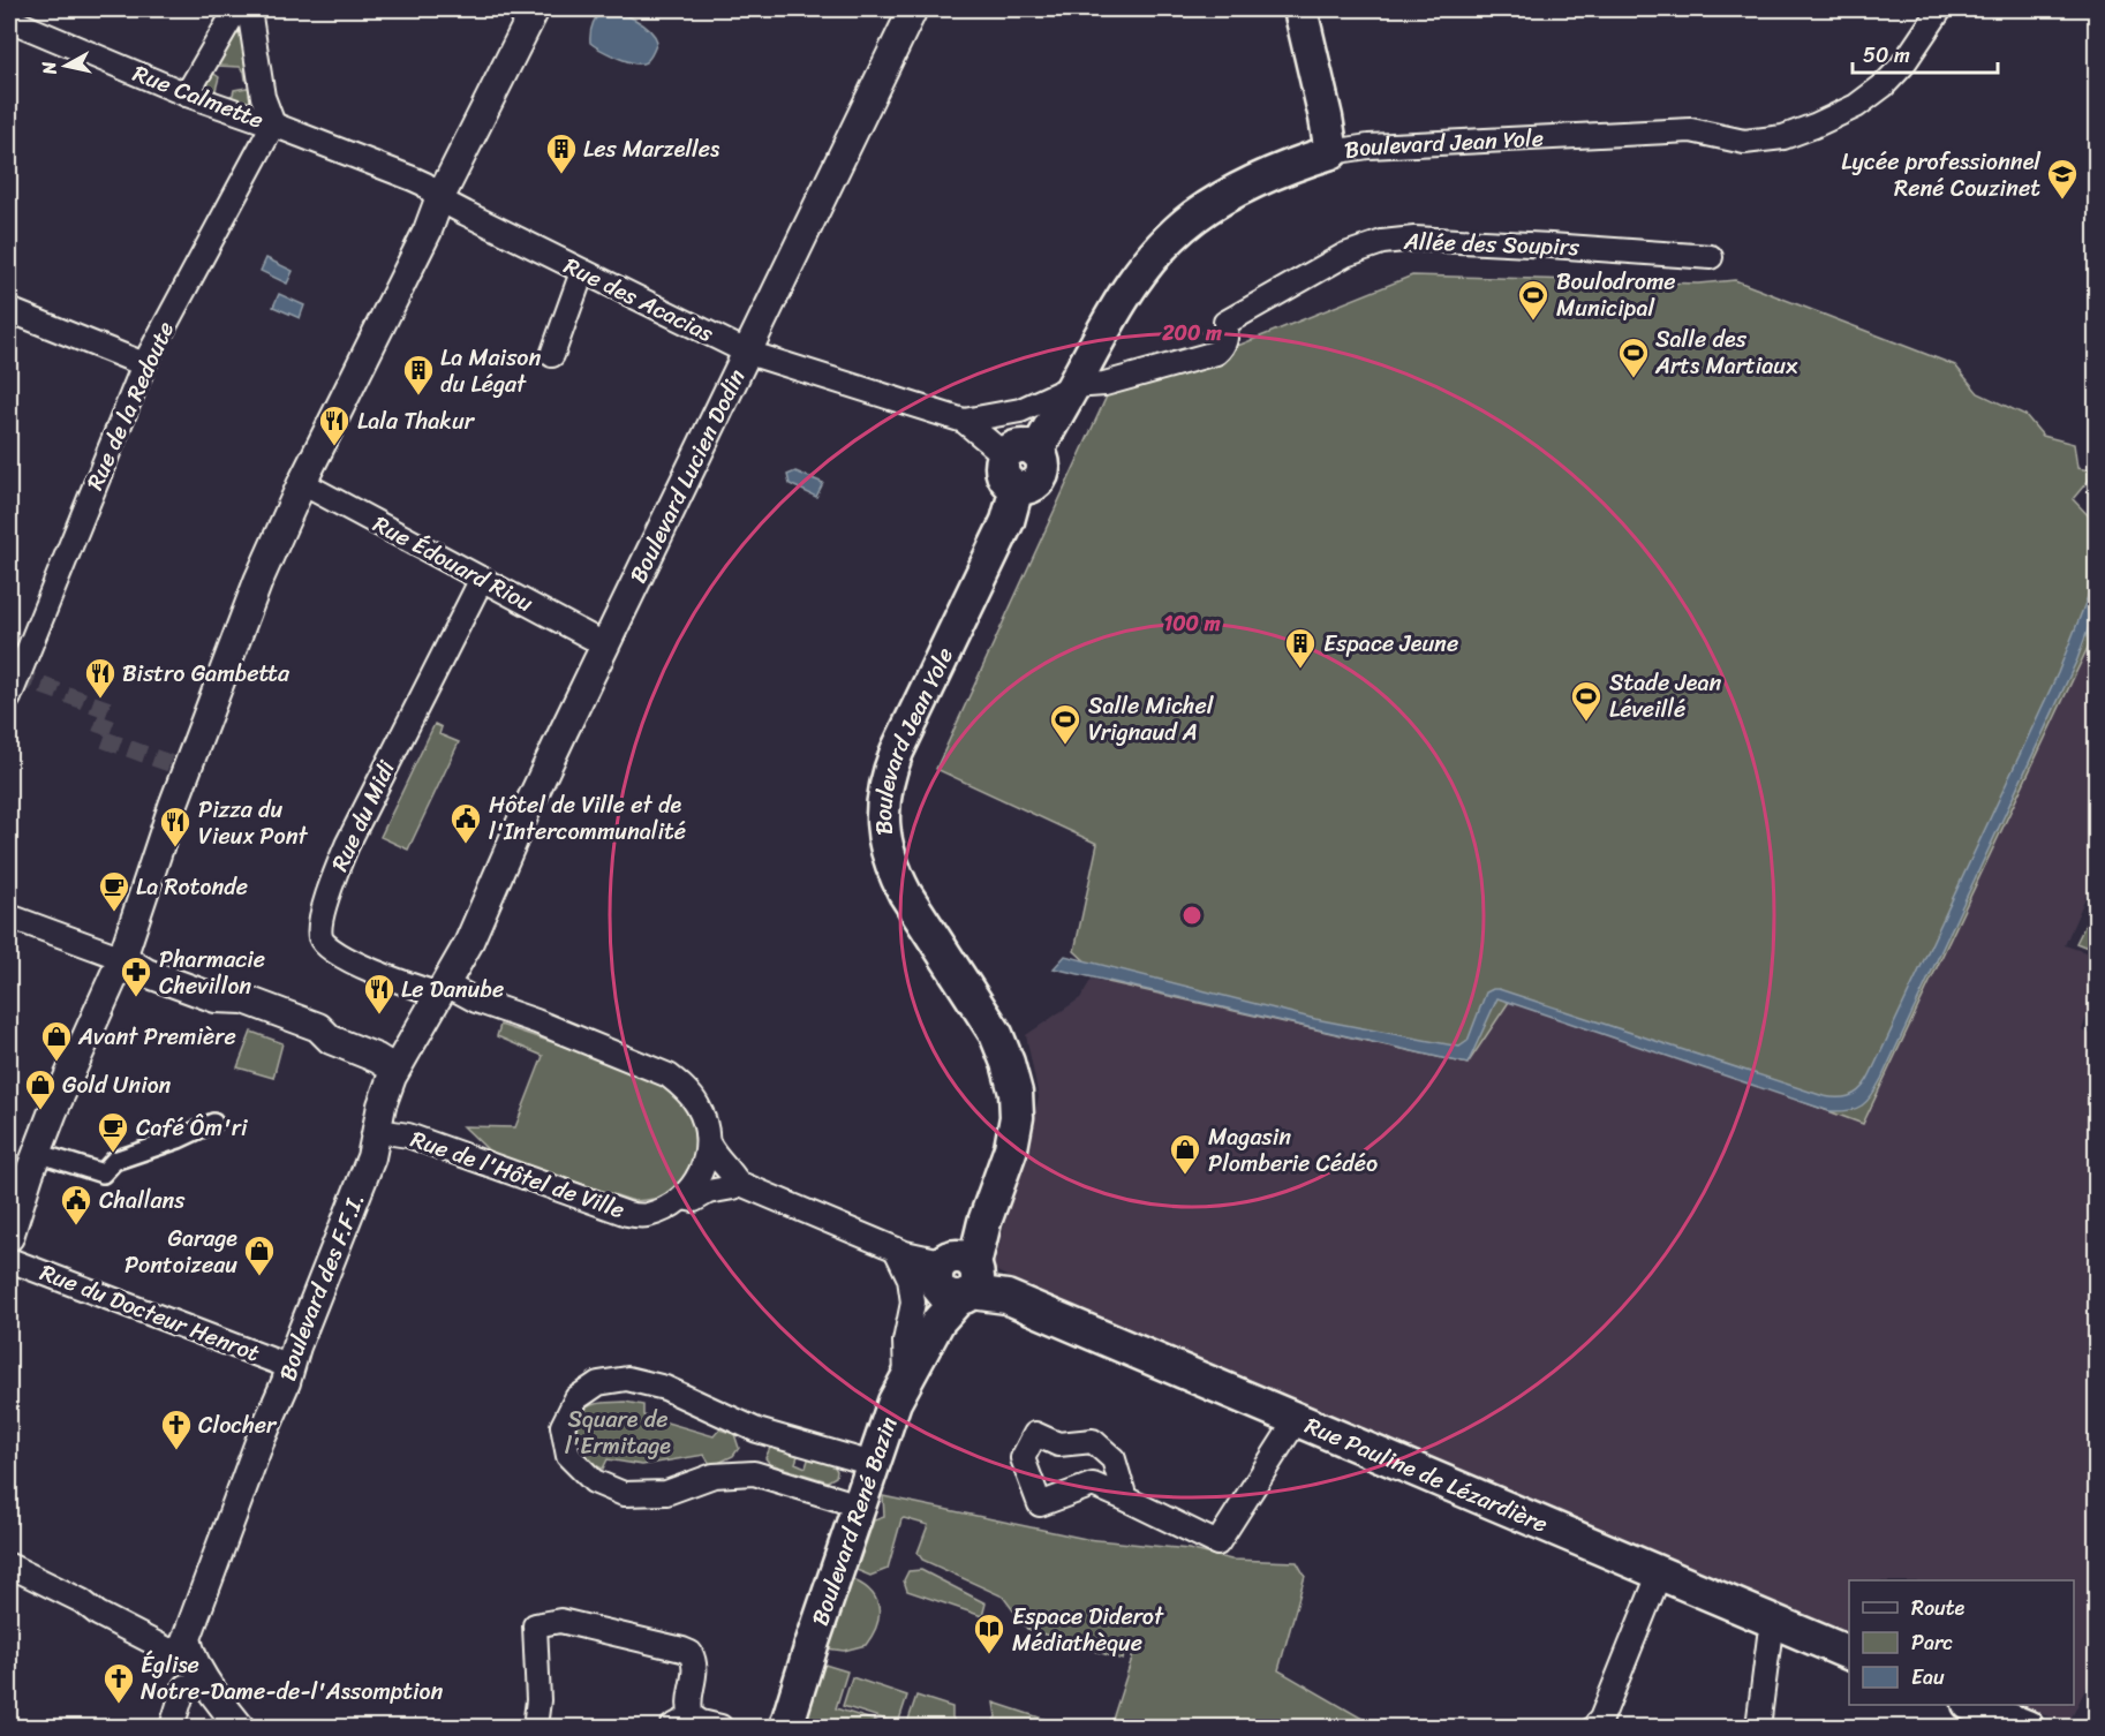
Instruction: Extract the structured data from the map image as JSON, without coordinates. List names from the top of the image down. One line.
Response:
{"streets":{"main road":["Boulevard Jean Yole","Rue Pauline de Lézardière","Boulevard René Bazin"],"street":["Rue Calmette","Allée des Soupirs","Rue des Acacias","Rue de la Redoute","Boulevard Lucien Dodin","Rue Édouard Riou","Rue du Midi","Rue de l'Hôtel de Ville","Boulevard des F.F.I.","Rue du Docteur Henrot"]},"crossings":[["Rue Calmette","Rue des Acacias"],["Rue Calmette","Rue de la Redoute"],["Boulevard Jean Yole","Allée des Soupirs"],["Boulevard Jean Yole","Rue des Acacias"],["Boulevard Jean Yole","Rue Pauline de Lézardière"],["Boulevard Jean Yole","Boulevard René Bazin"],["Allée des Soupirs","Rue des Acacias"],["Rue des Acacias","Boulevard Lucien Dodin"],["Boulevard Lucien Dodin","Rue Édouard Riou"],["Boulevard Lucien Dodin","Rue du Midi"],["Boulevard Lucien Dodin","Boulevard des F.F.I."],["Rue Édouard Riou","Rue du Midi"],["Rue du Midi","Boulevard des F.F.I."],["Rue de l'Hôtel de Ville","Boulevard des F.F.I."],["Rue de l'Hôtel de Ville","Rue Pauline de Lézardière"],["Boulevard des F.F.I.","Rue du Docteur Henrot"],["Rue Pauline de Lézardière","Boulevard René Bazin"]],"parks":["Square de l'Ermitage"],"places":{"building":["Les Marzelles","La Maison du Légat","Espace Jeune"],"school or university":["Lycée professionnel René Couzinet"],"sports":["Boulodrome Municipal","Salle des Arts Martiaux","Stade Jean Léveillé","Salle Michel Vrignaud A"],"restaurant":["Lala Thakur","Bistro Gambetta","Pizza du Vieux Pont","Le Danube"],"public building":["Hôtel de Ville et de l'Intercommunalité","Challans"],"cafe":["La Rotonde","Café Ôm'ri"],"pharmacy":["Pharmacie Chevillon"],"shop":["Avant Première","Gold Union","Magasin Plomberie Cédéo","Garage Pontoizeau"],"church":["Clocher","Église Notre-Dame-de-l'Assomption"],"library":["Espace Diderot Médiathèque"]},"legend":["Route","Parc","Eau"],"scale_bar":"50 m","north":"left","rings":["200 m","100 m"]}
